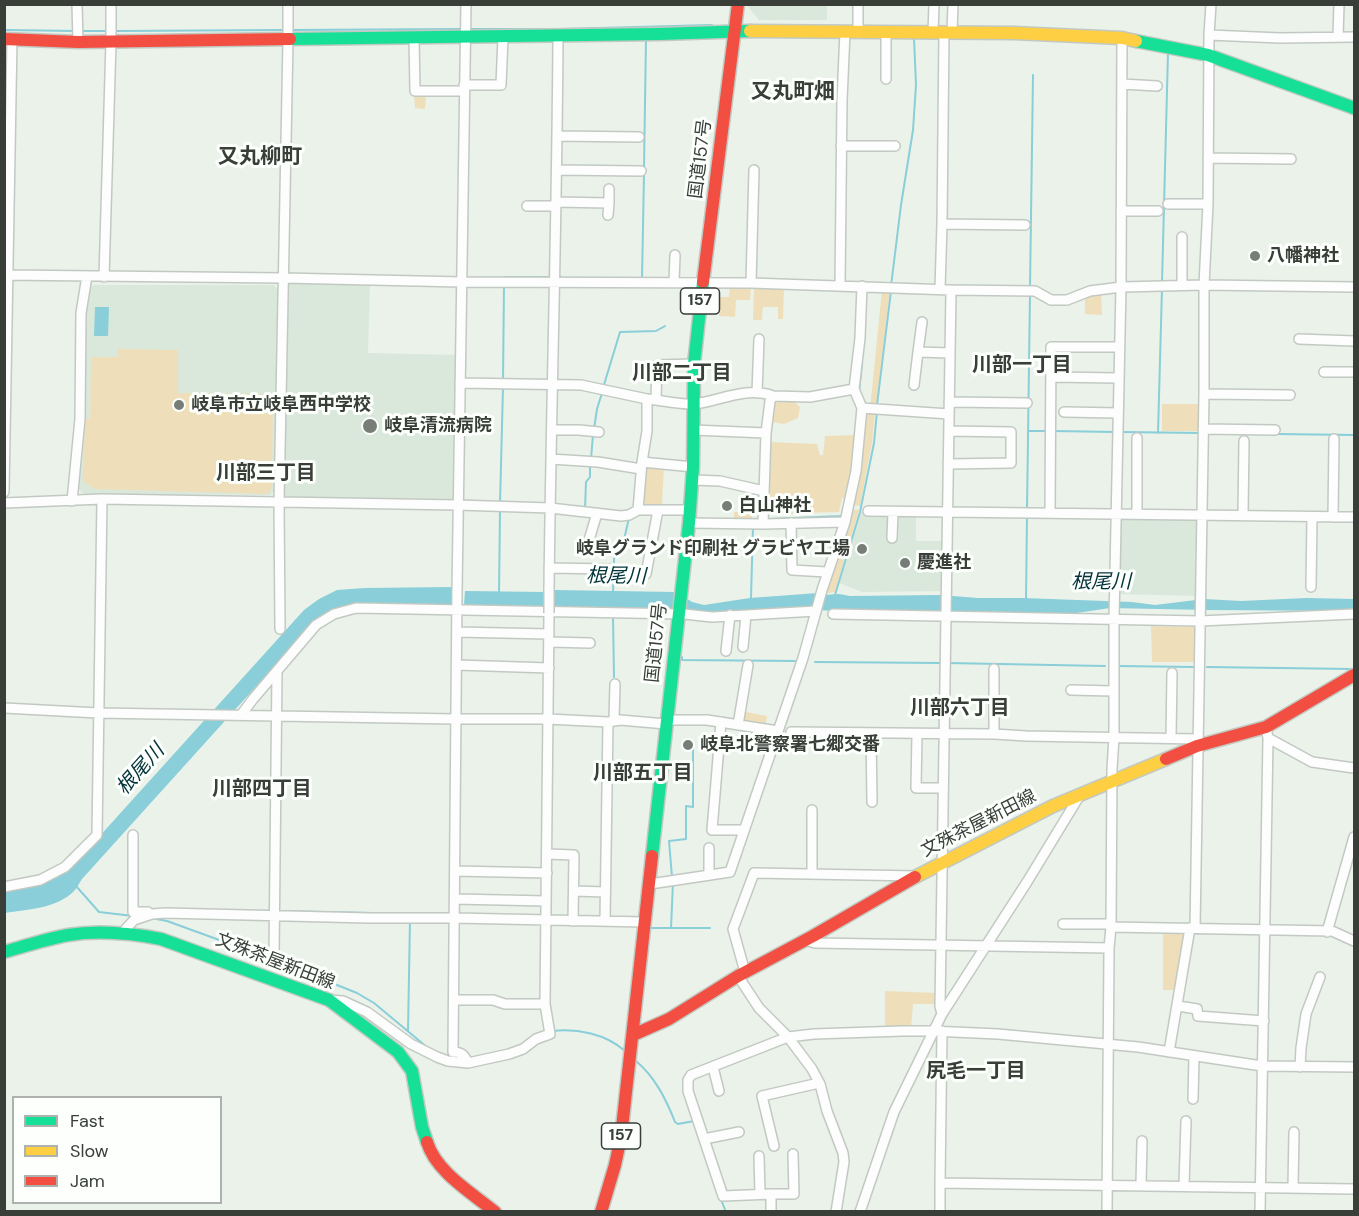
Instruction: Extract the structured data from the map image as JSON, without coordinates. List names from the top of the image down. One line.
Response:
{"streets":{"main road":["国道157号","157","文殊茶屋新田線"]},"crossings":[["国道157号","文殊茶屋新田線"]],"districts":["又丸町畑","又丸柳町","川部一丁目","川部二丁目","川部三丁目","川部六丁目","川部五丁目","川部四丁目","尻毛一丁目"],"water":["根尾川"],"places":["八幡神社","岐阜市立岐阜西中学校","岐阜清流病院","白山神社","岐阜グランド印刷社 グラビヤ工場","慶進社","岐阜北警察署七郷交番"],"legend":["Fast","Slow","Jam"]}
